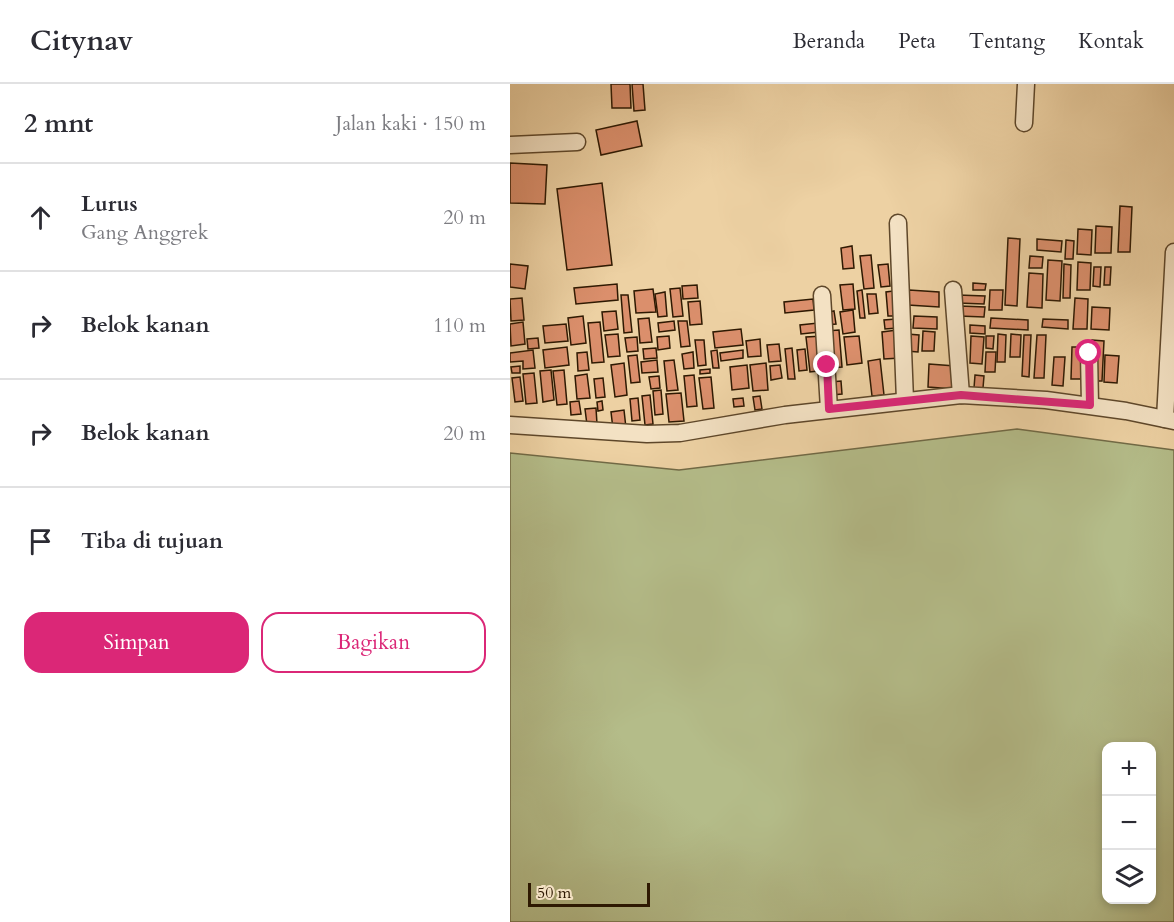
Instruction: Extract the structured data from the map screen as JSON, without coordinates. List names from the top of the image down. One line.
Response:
{"scale_bar":"50 m","page":{"header":"Citynav","nav":["Beranda","Peta","Tentang","Kontak"],"heading":["2 mnt","Jalan kaki · 150 m"],"list":[["Lurus","Gang Anggrek","20 m"],["Belok kanan","110 m"],["Belok kanan","20 m"],"Tiba di tujuan"],"buttons":["Simpan","Bagikan"],"map_buttons":["+","−"],"scale":"50 m"}}
